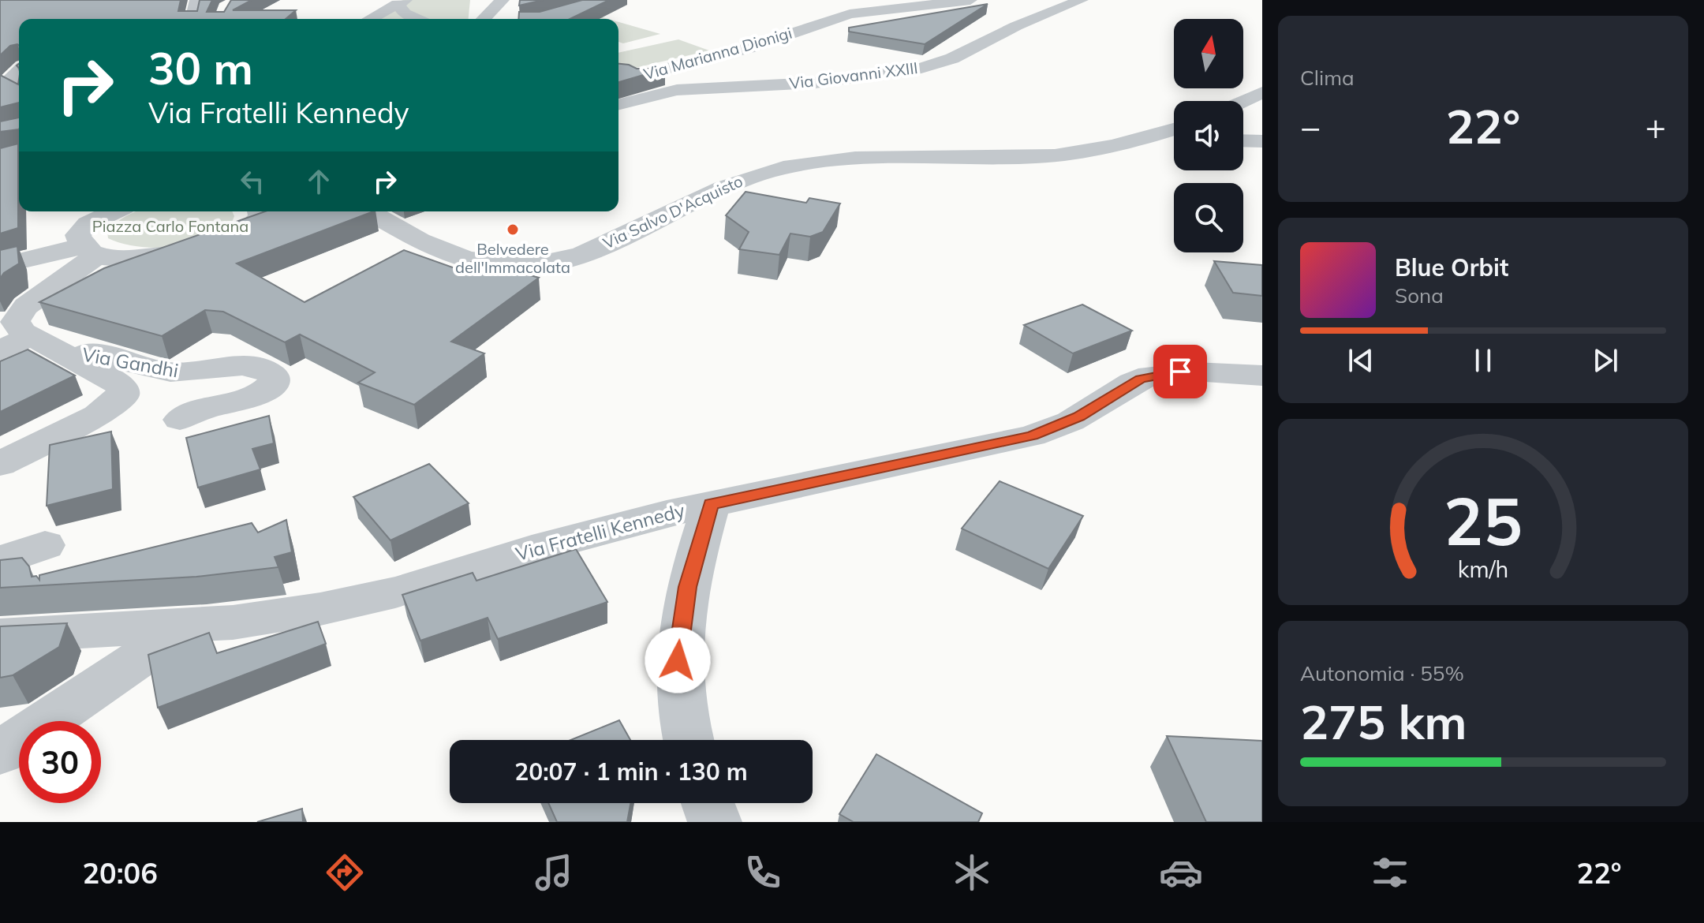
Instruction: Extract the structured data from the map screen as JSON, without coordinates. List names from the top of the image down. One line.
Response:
{"streets":{"street":["Via Marianna Dionigi","Via Giovanni XXIII","Via Salvo D'Acquisto","Via Gandhi","Via Fratelli Kennedy"]},"parks":["Piazza Carlo Fontana"],"places":["Belvedere dell'Immacolata"],"north":"top","page":{"tile":["Clima",["Autonomia · 55%","275 km"]],"turn":["30 m","Via Fratelli Kennedy"],"heat":["−","22°","+"],"song":["Blue Orbit","Sona"],"limit":"30","trip":"20:07 · 1 min · 130 m","tabs":["20:06","22°"],"gauge":["25","km/h"]}}
